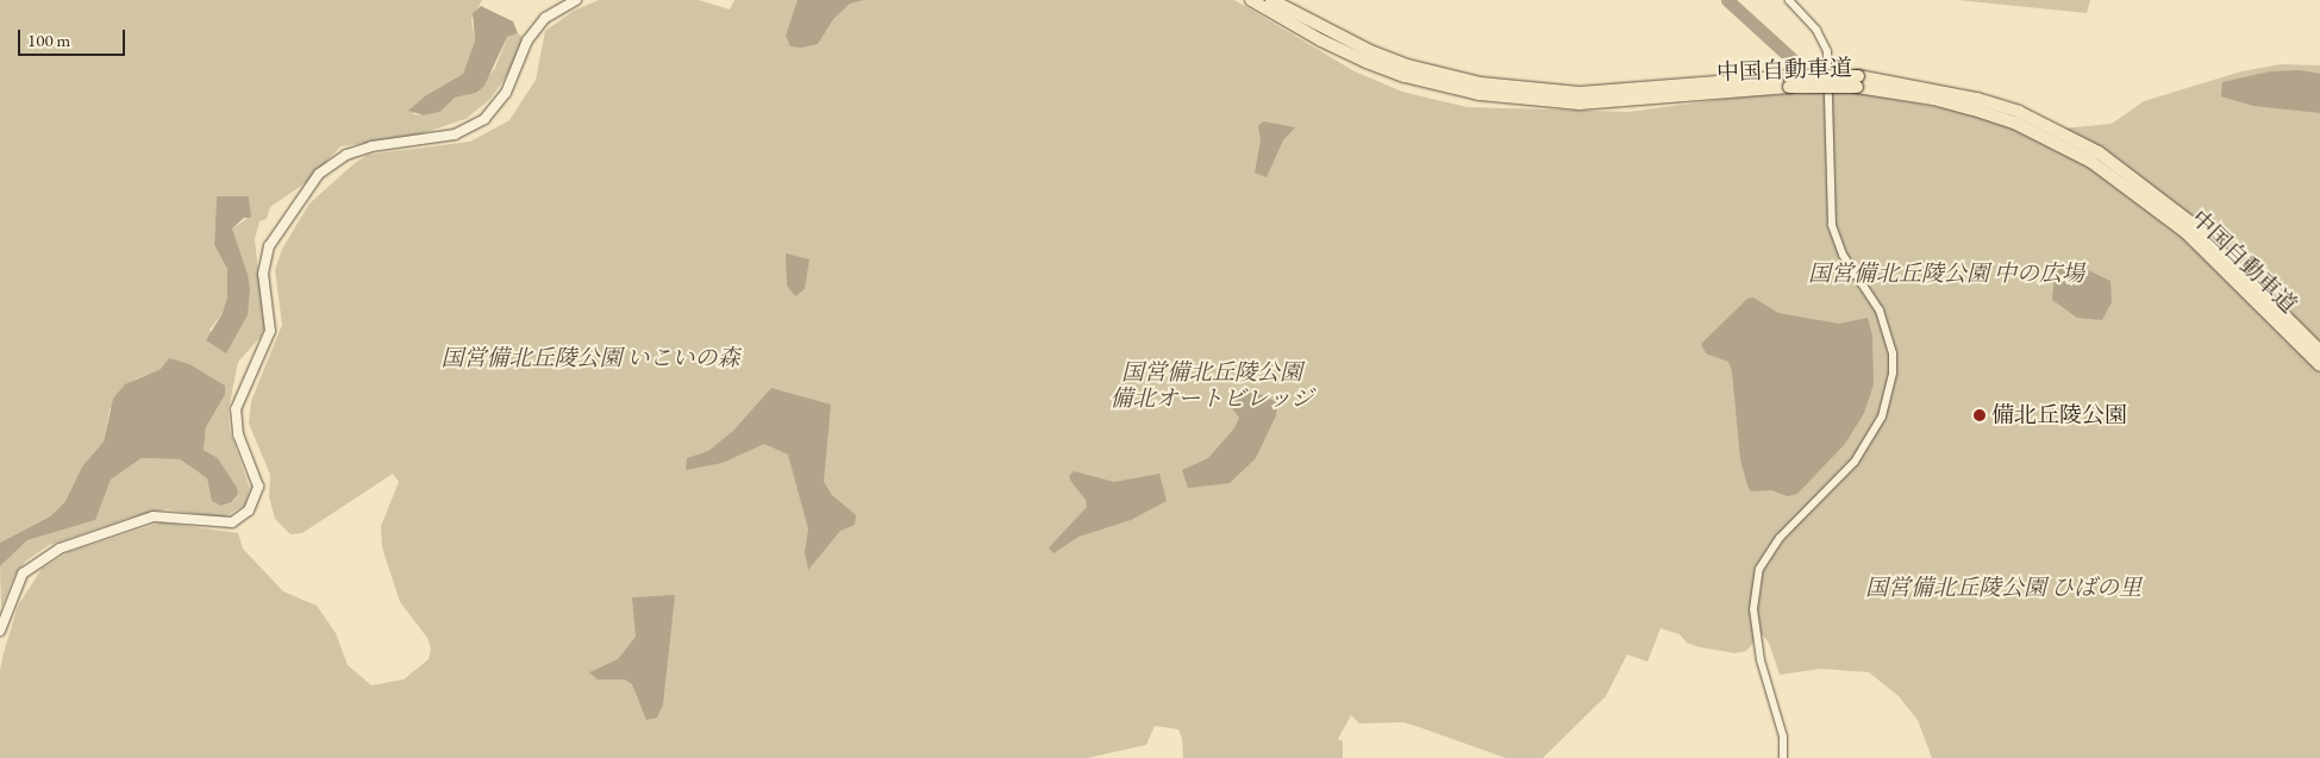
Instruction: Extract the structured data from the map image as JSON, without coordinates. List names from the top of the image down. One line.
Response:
{"streets":{"highway":["中国自動車道"]},"parks":["国営備北丘陵公園 中の広場","国営備北丘陵公園 いこいの森","国営備北丘陵公園 備北オートビレッジ","国営備北丘陵公園 ひばの里"],"places":["備北丘陵公園"],"scale_bar":"100 m"}
